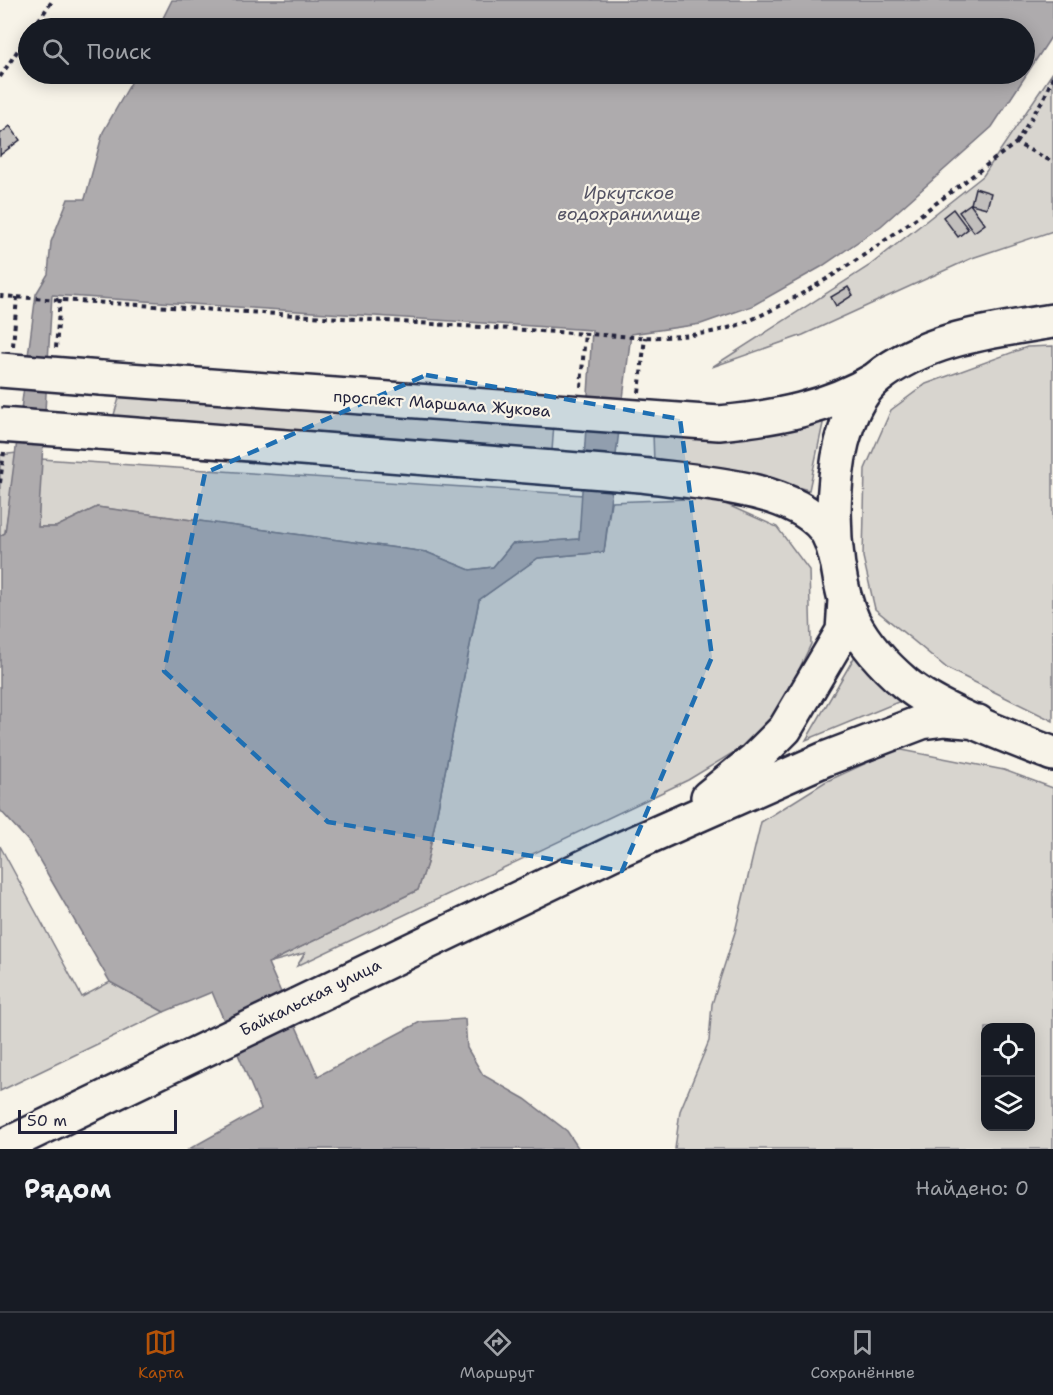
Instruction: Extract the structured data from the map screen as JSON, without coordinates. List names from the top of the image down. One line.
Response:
{"streets":{"main road":["проспект Маршала Жукова","Байкальская улица"]},"water":["Иркутское водохранилище"],"scale_bar":"50 m","page":{"search":"Поиск","scale":"50 m","heading":["Рядом","Найдено: 0"],"nav":["Карта","Маршрут","Сохранённые"]}}
